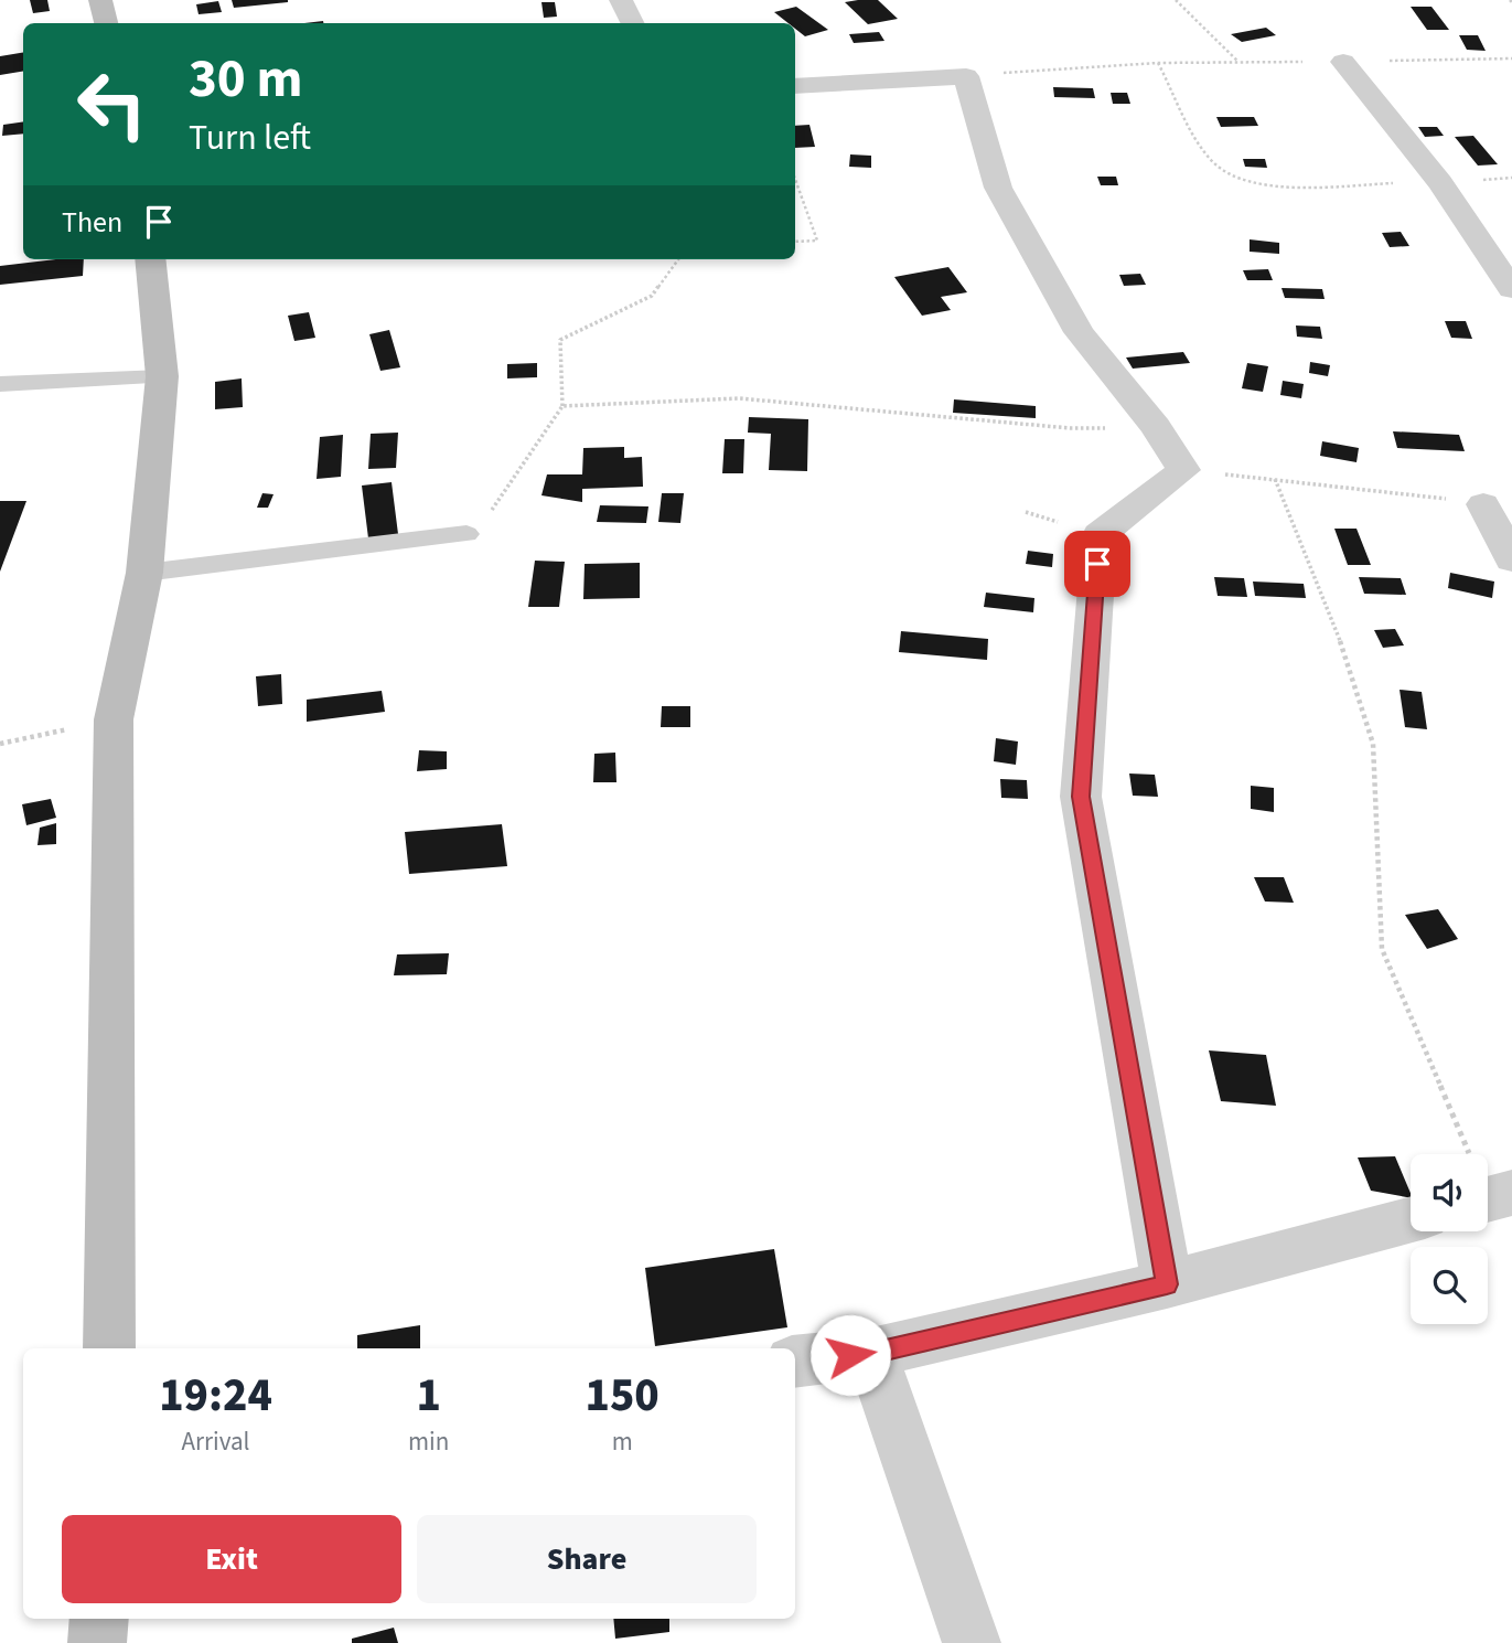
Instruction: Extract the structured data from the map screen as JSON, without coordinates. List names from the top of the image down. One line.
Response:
{"page":{"turn":["30 m","Turn left"],"then":"Then","eta":["19:24","Arrival","1","min","150","m"],"buttons":["Exit","Share"]}}
